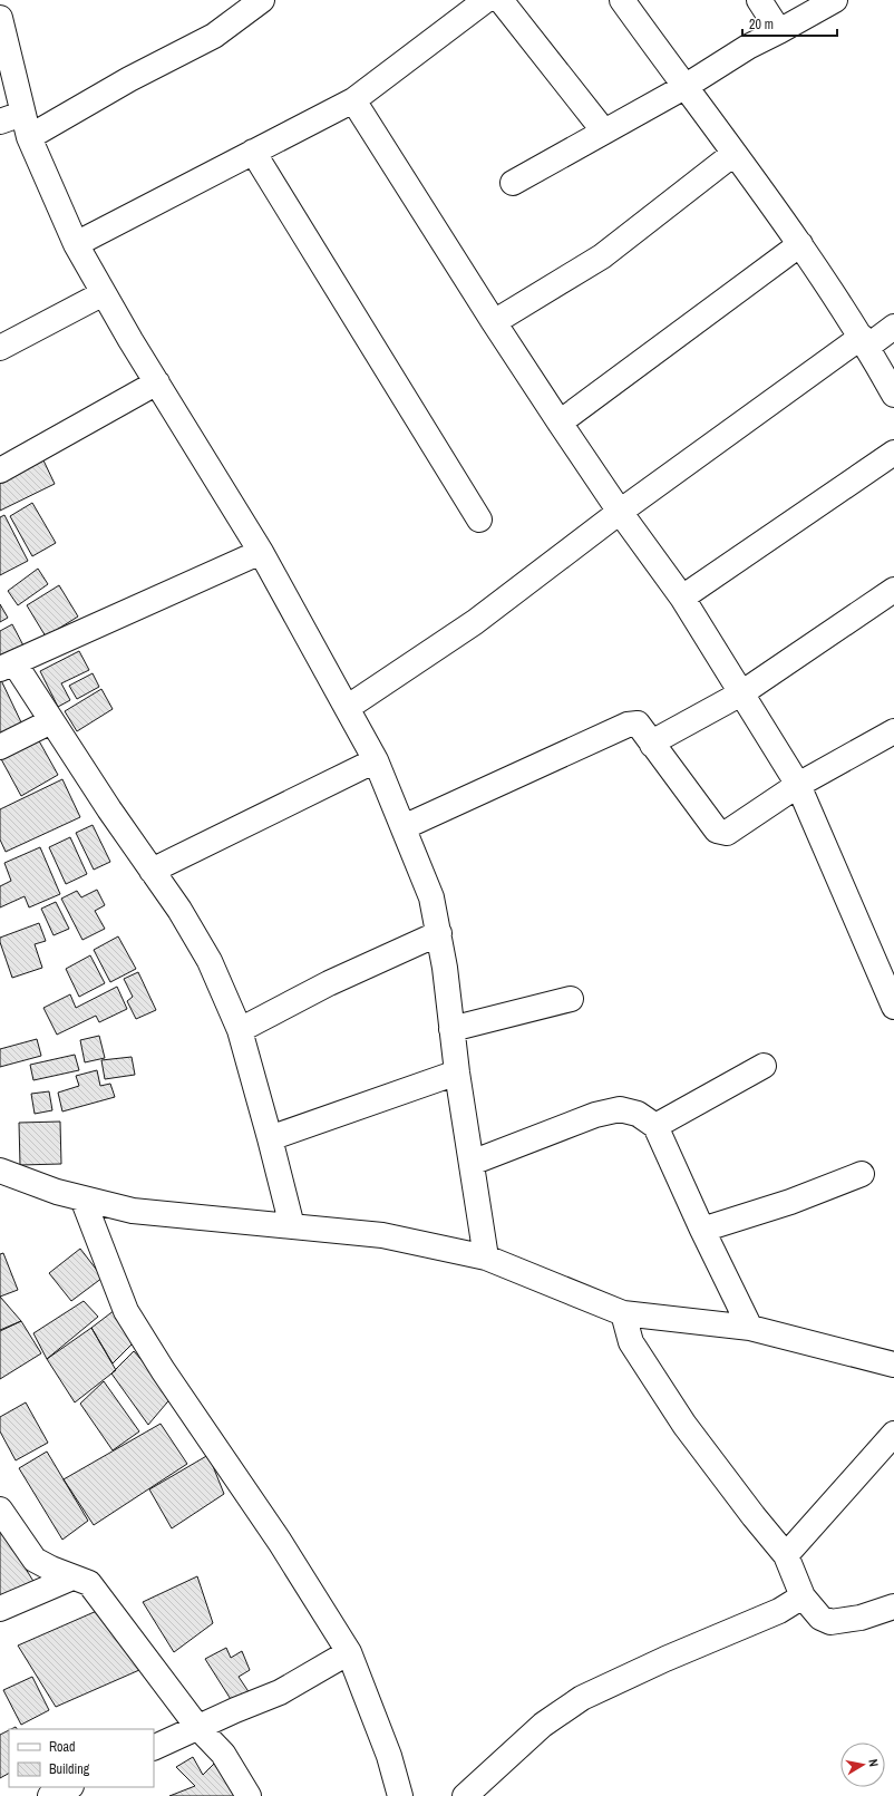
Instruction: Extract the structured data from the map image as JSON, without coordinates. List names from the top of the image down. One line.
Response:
{"legend":["Road","Building"],"scale_bar":"20 m","north":"right"}
